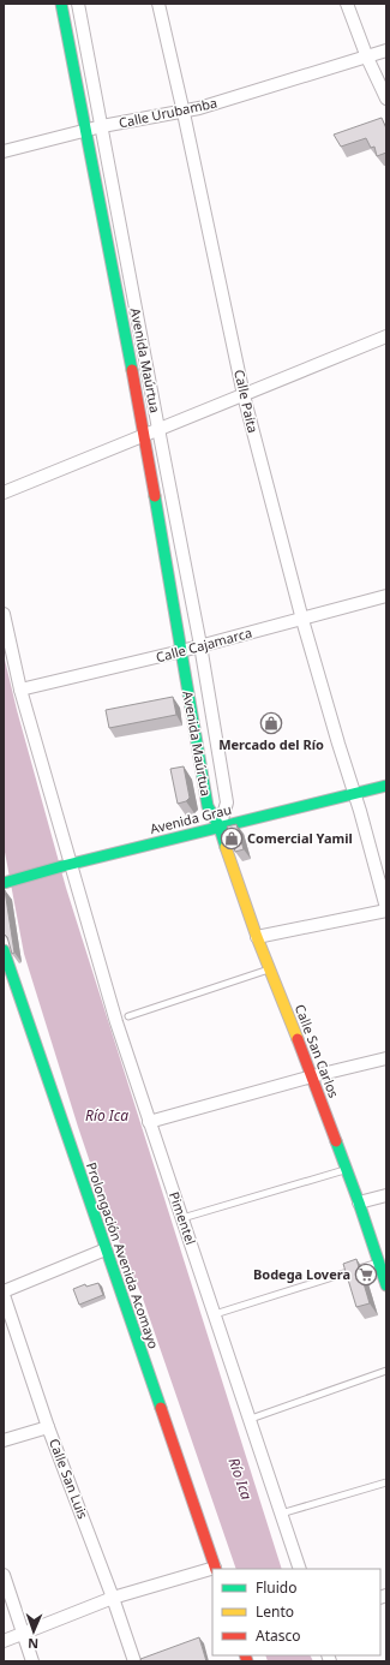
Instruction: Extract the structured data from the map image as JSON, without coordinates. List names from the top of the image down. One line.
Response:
{"streets":{"street":["Calle Urubamba","Avenida Maúrtua","Calle Paita","Calle Cajamarca","Avenida Grau","Calle San Carlos","Pimentel","Prolongación Avenida Acomayo","Calle San Luis"]},"crossings":[["Calle Urubamba","Avenida Maúrtua"],["Calle Urubamba","Calle Paita"],["Avenida Maúrtua","Calle Cajamarca"],["Avenida Maúrtua","Avenida Grau"],["Avenida Maúrtua","Calle San Carlos"],["Calle Paita","Calle Cajamarca"],["Calle Paita","Avenida Grau"],["Calle Cajamarca","Pimentel"],["Avenida Grau","Calle San Carlos"],["Avenida Grau","Pimentel"]],"water":["Río Ica"],"places":{"shop":["Mercado del Río","Comercial Yamil"],"supermarket":["Bodega Lovera"]},"legend":["Fluido","Lento","Atasco"],"north":"bottom"}
